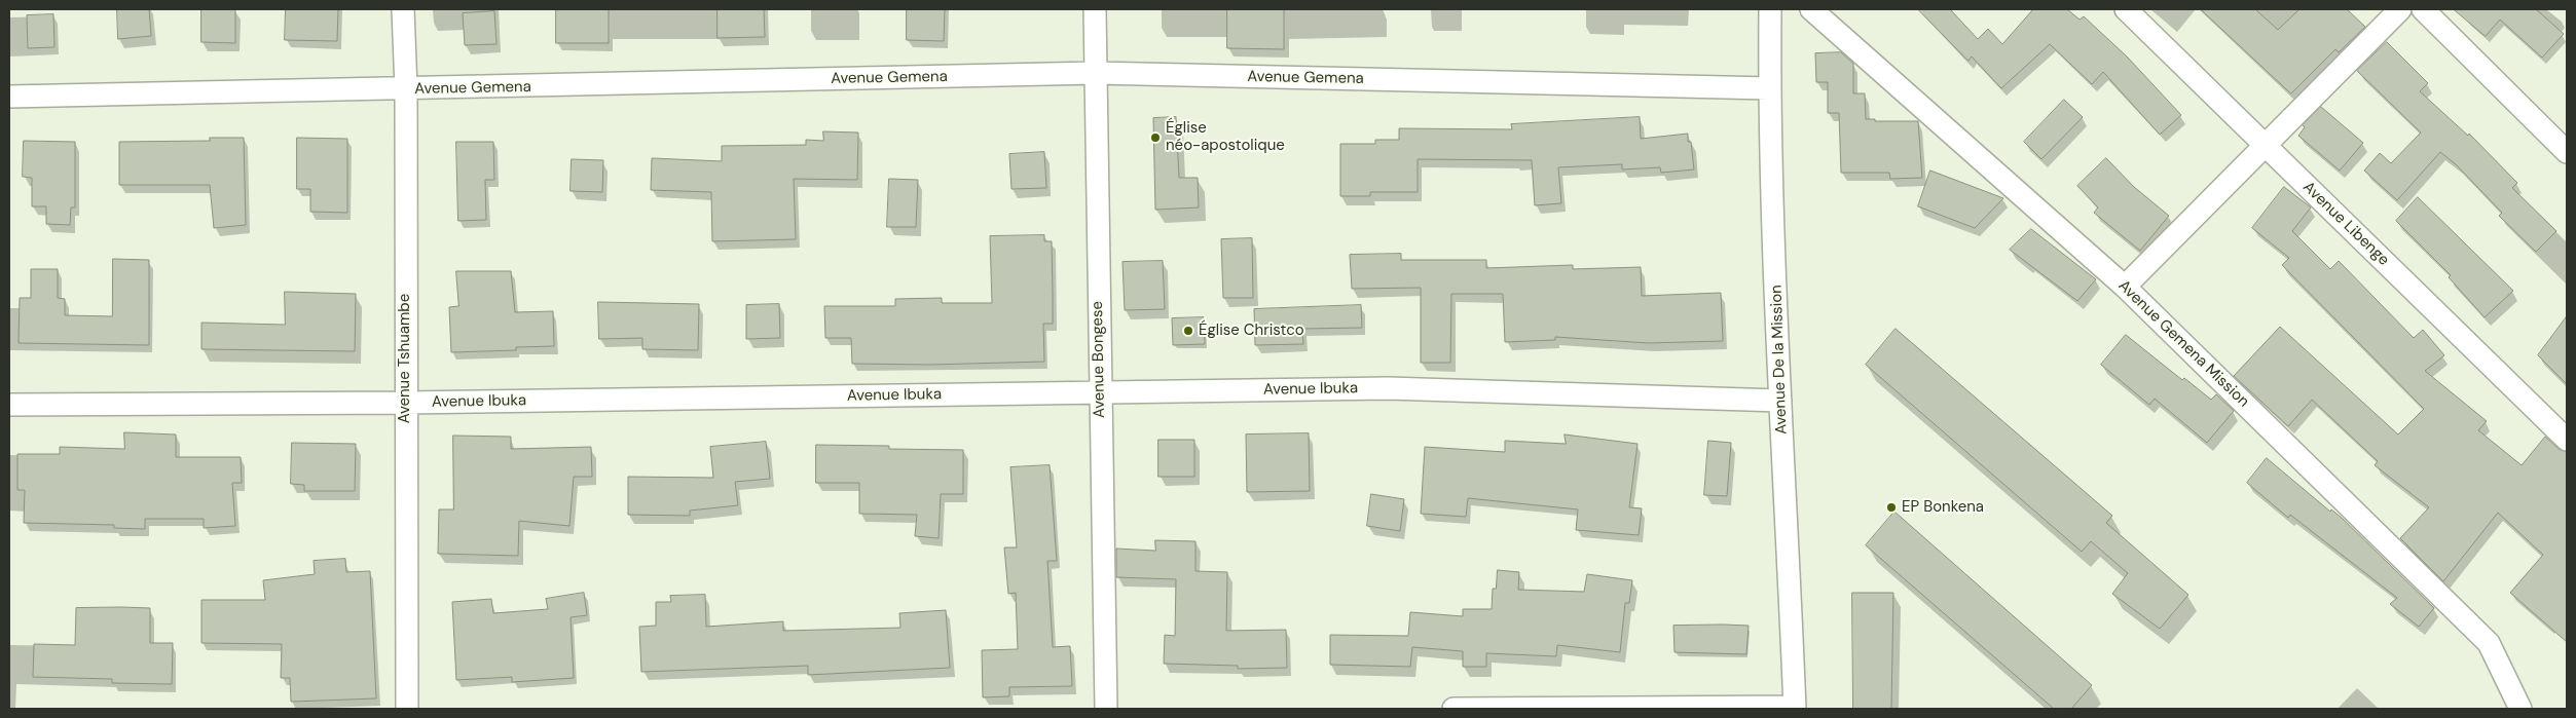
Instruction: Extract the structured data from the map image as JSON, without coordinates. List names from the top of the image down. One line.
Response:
{"streets":{"street":["Avenue Gemena","Avenue Libenge","Avenue Gemena Mission","Avenue Tshuambe","Avenue Bongese","Avenue De la Mission","Avenue Ibuka"]},"crossings":[["Avenue Gemena","Avenue Tshuambe"],["Avenue Gemena","Avenue Bongese"],["Avenue Gemena","Avenue De la Mission"],["Avenue Tshuambe","Avenue Ibuka"],["Avenue Bongese","Avenue Ibuka"],["Avenue De la Mission","Avenue Ibuka"]],"places":["Église néo-apostolique","Église Christco","EP Bonkena"]}
